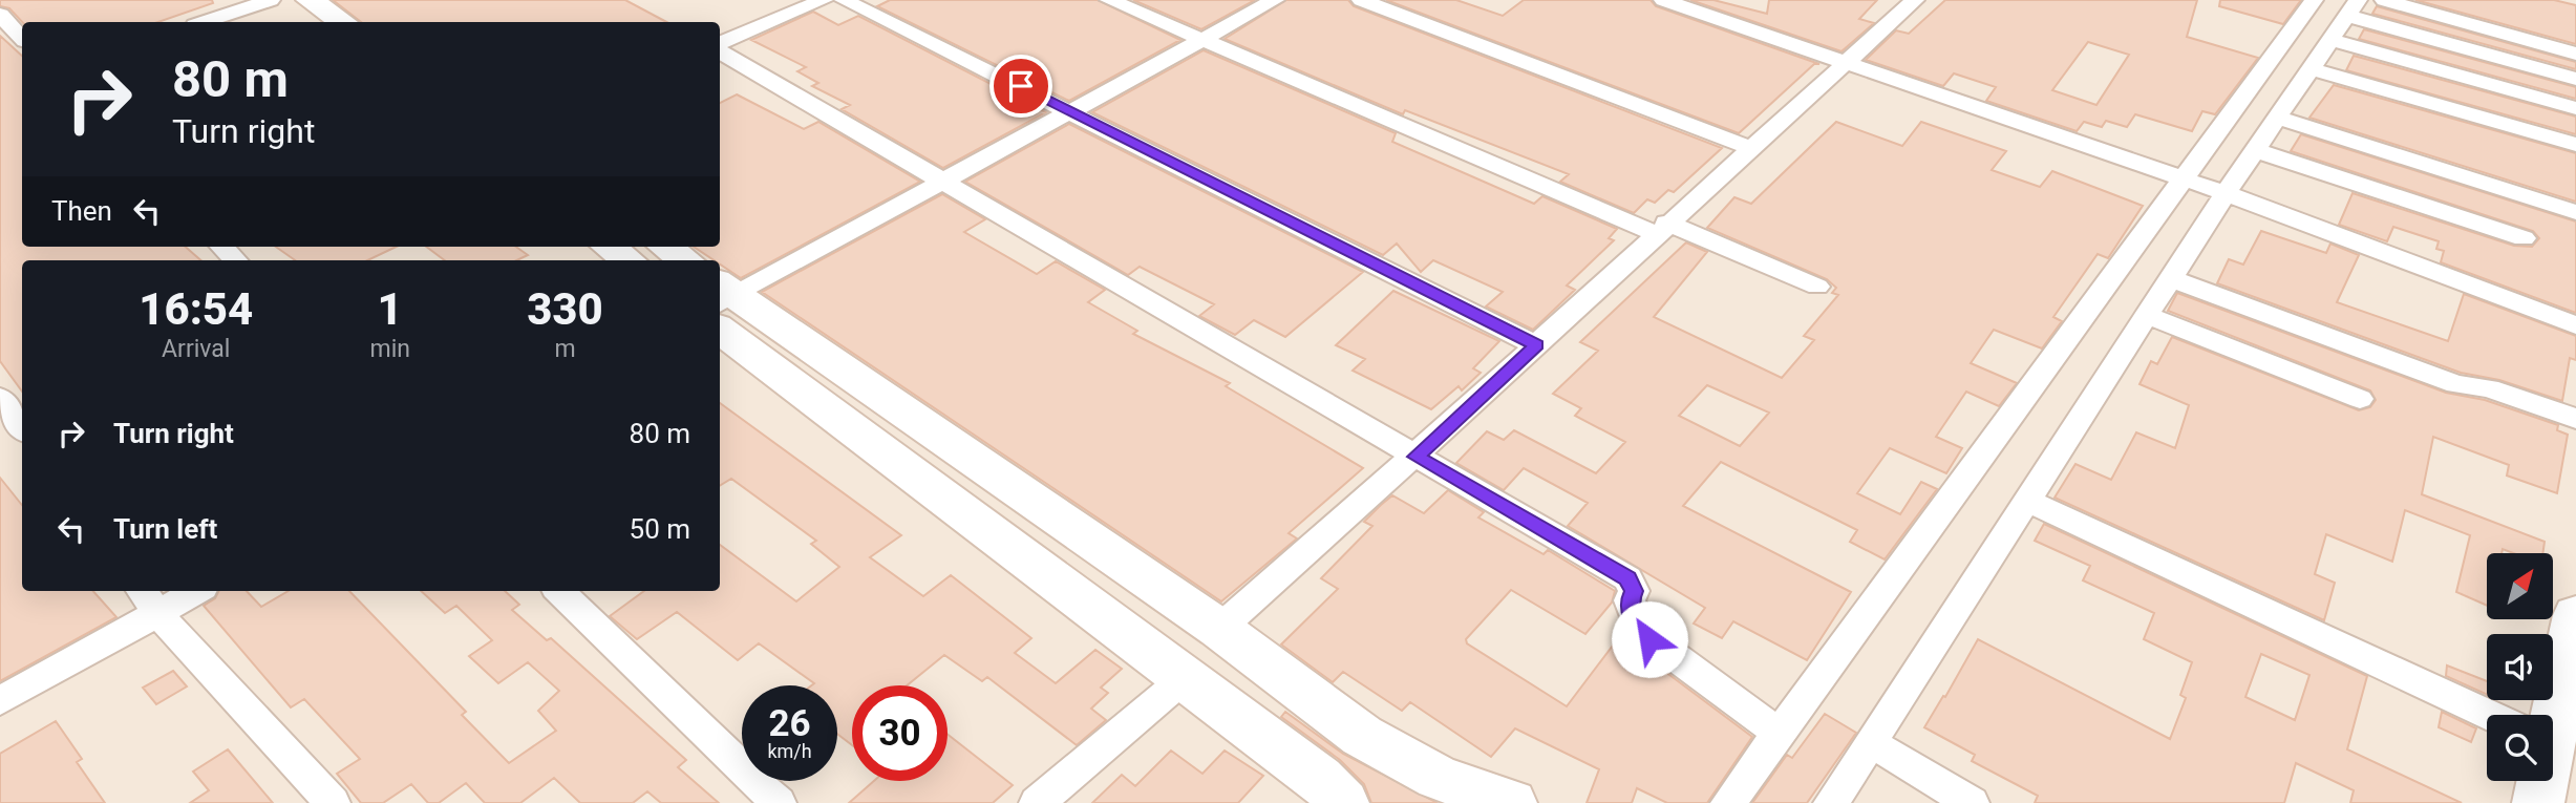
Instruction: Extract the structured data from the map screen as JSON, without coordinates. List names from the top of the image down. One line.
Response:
{"north":"top right","page":{"turn":["80 m","Turn right"],"then":"Then","eta":["16:54","Arrival","1","min","330","m"],"list":[{"name":"Turn right","value":"80 m"},{"name":"Turn left","value":"50 m"}],"speed":"26 km/h","limit":"30"}}
